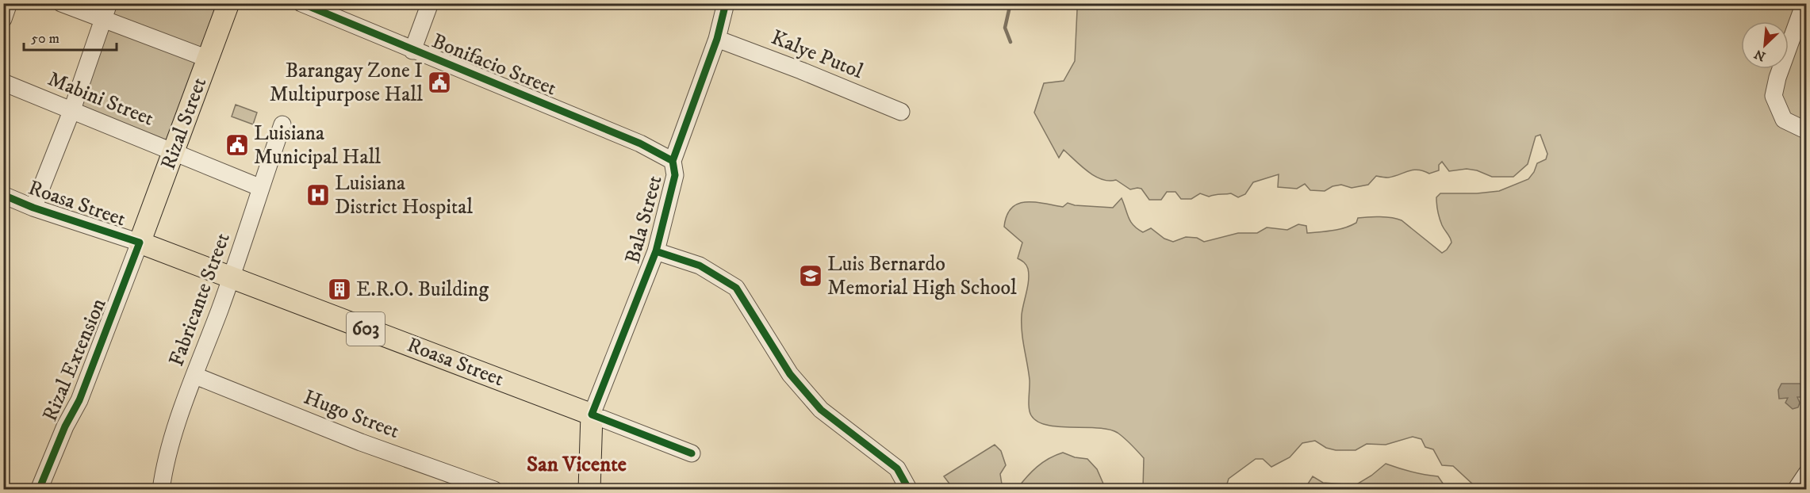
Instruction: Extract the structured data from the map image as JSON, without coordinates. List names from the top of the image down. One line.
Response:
{"streets":{"main road":["Rizal Street","Roasa Street","Bala Street","603"],"street":["Kalye Putol","Bonifacio Street","Mabini Street","Fabricante Street","Rizal Extension","Hugo Street"]},"crossings":[["Kalye Putol","Bala Street"],["Bonifacio Street","Bala Street"],["Mabini Street","Rizal Street"],["Mabini Street","Fabricante Street"],["Rizal Street","Roasa Street"],["Rizal Street","Rizal Extension"],["Roasa Street","Bala Street"],["Roasa Street","Fabricante Street"],["Roasa Street","Rizal Extension"],["Fabricante Street","Hugo Street"]],"districts":["San Vicente"],"places":{"public building":["Barangay Zone I Multipurpose Hall","Luisiana Municipal Hall"],"hospital":["Luisiana District Hospital"],"school or university":["Luis Bernardo Memorial High School"],"building":["E.R.O. Building"]},"scale_bar":"50 m","north":"bottom left"}
